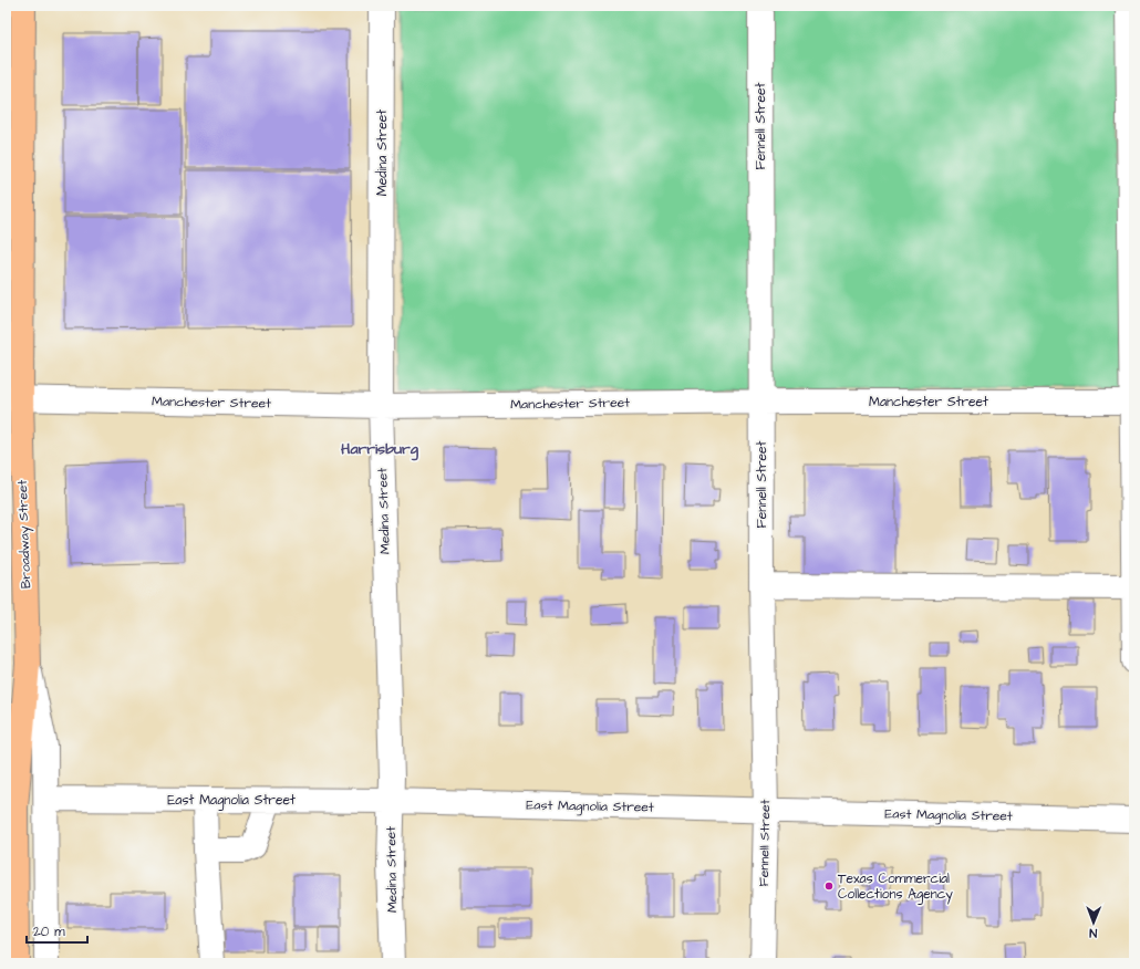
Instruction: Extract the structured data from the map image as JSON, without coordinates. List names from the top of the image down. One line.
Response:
{"streets":{"main road":["Broadway Street"],"street":["Fennell Street","Medina Street","Manchester Street","East Magnolia Street"]},"crossings":[["Fennell Street","Manchester Street"],["Fennell Street","East Magnolia Street"],["Medina Street","Manchester Street"],["Medina Street","East Magnolia Street"],["Manchester Street","Broadway Street"],["Broadway Street","East Magnolia Street"]],"districts":["Harrisburg"],"places":["Texas Commercial Collections Agency"],"scale_bar":"20 m","north":"bottom"}
